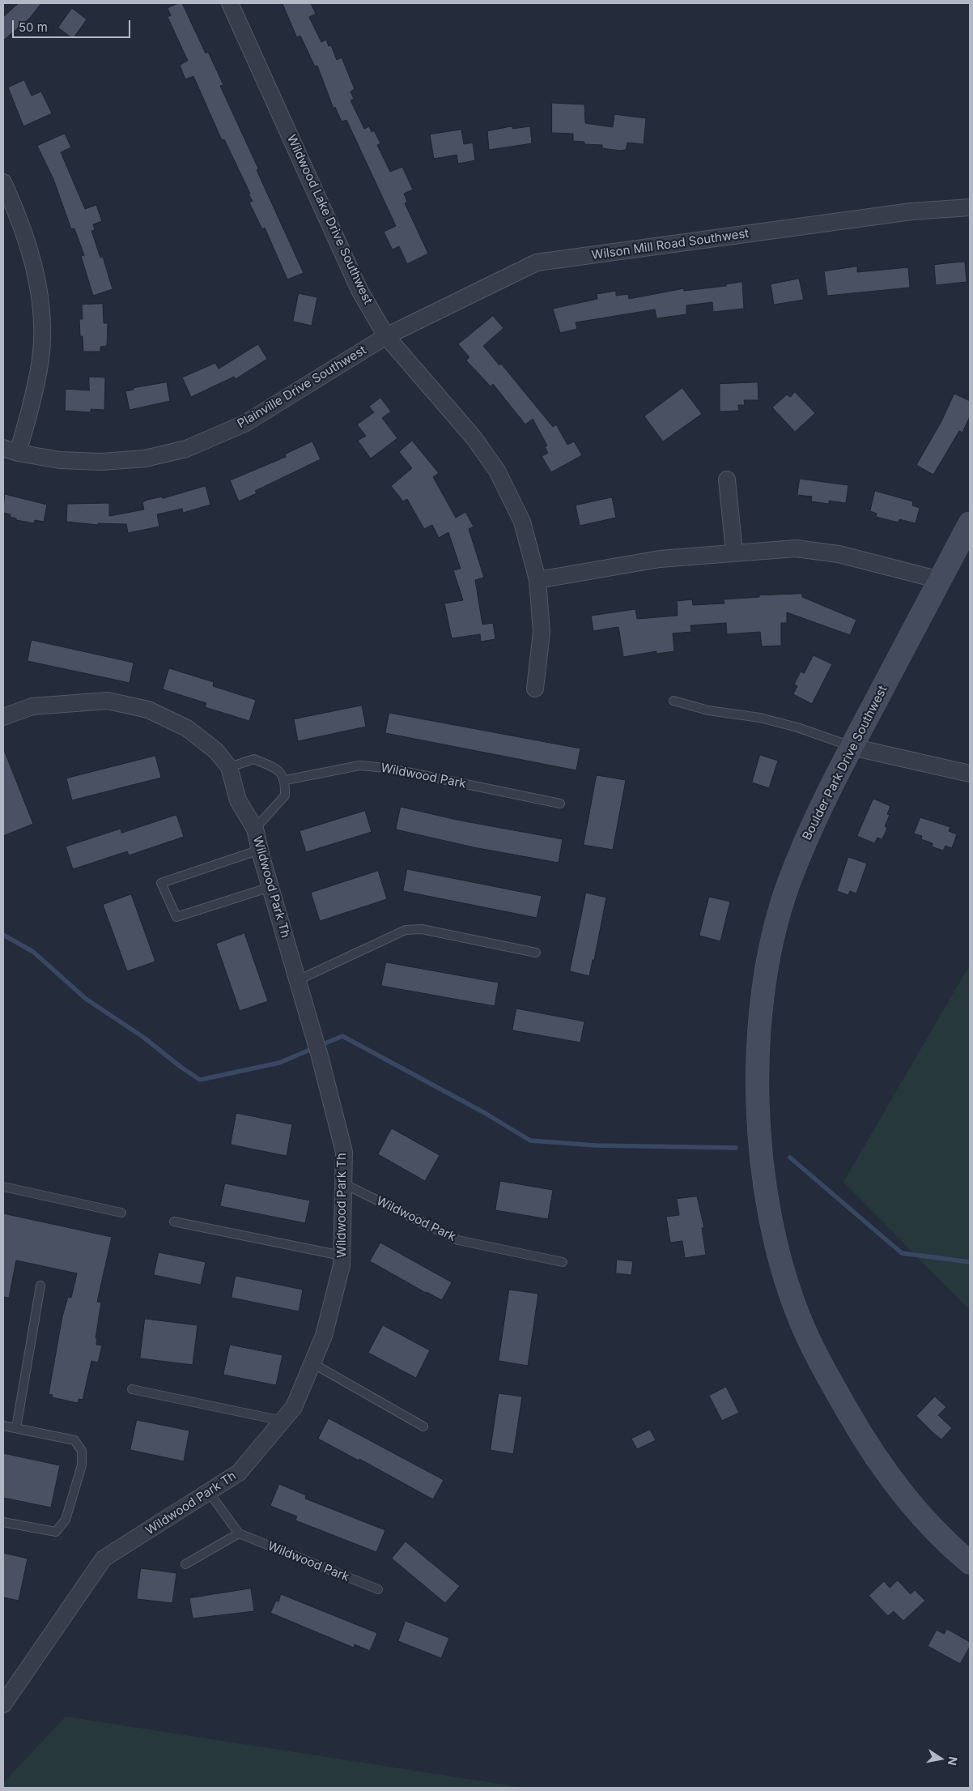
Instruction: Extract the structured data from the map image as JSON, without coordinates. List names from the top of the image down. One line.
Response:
{"streets":{"street":["Wildwood Lake Drive Southwest","Wilson Mill Road Southwest","Plainville Drive Southwest","Boulder Park Drive Southwest","Wildwood Park Th"],"lane":["Wildwood Park"]},"crossings":[["Wildwood Lake Drive Southwest","Wilson Mill Road Southwest"],["Wildwood Lake Drive Southwest","Plainville Drive Southwest"],["Wilson Mill Road Southwest","Plainville Drive Southwest"],["Wildwood Park","Wildwood Park Th"]],"scale_bar":"50 m","north":"right"}
